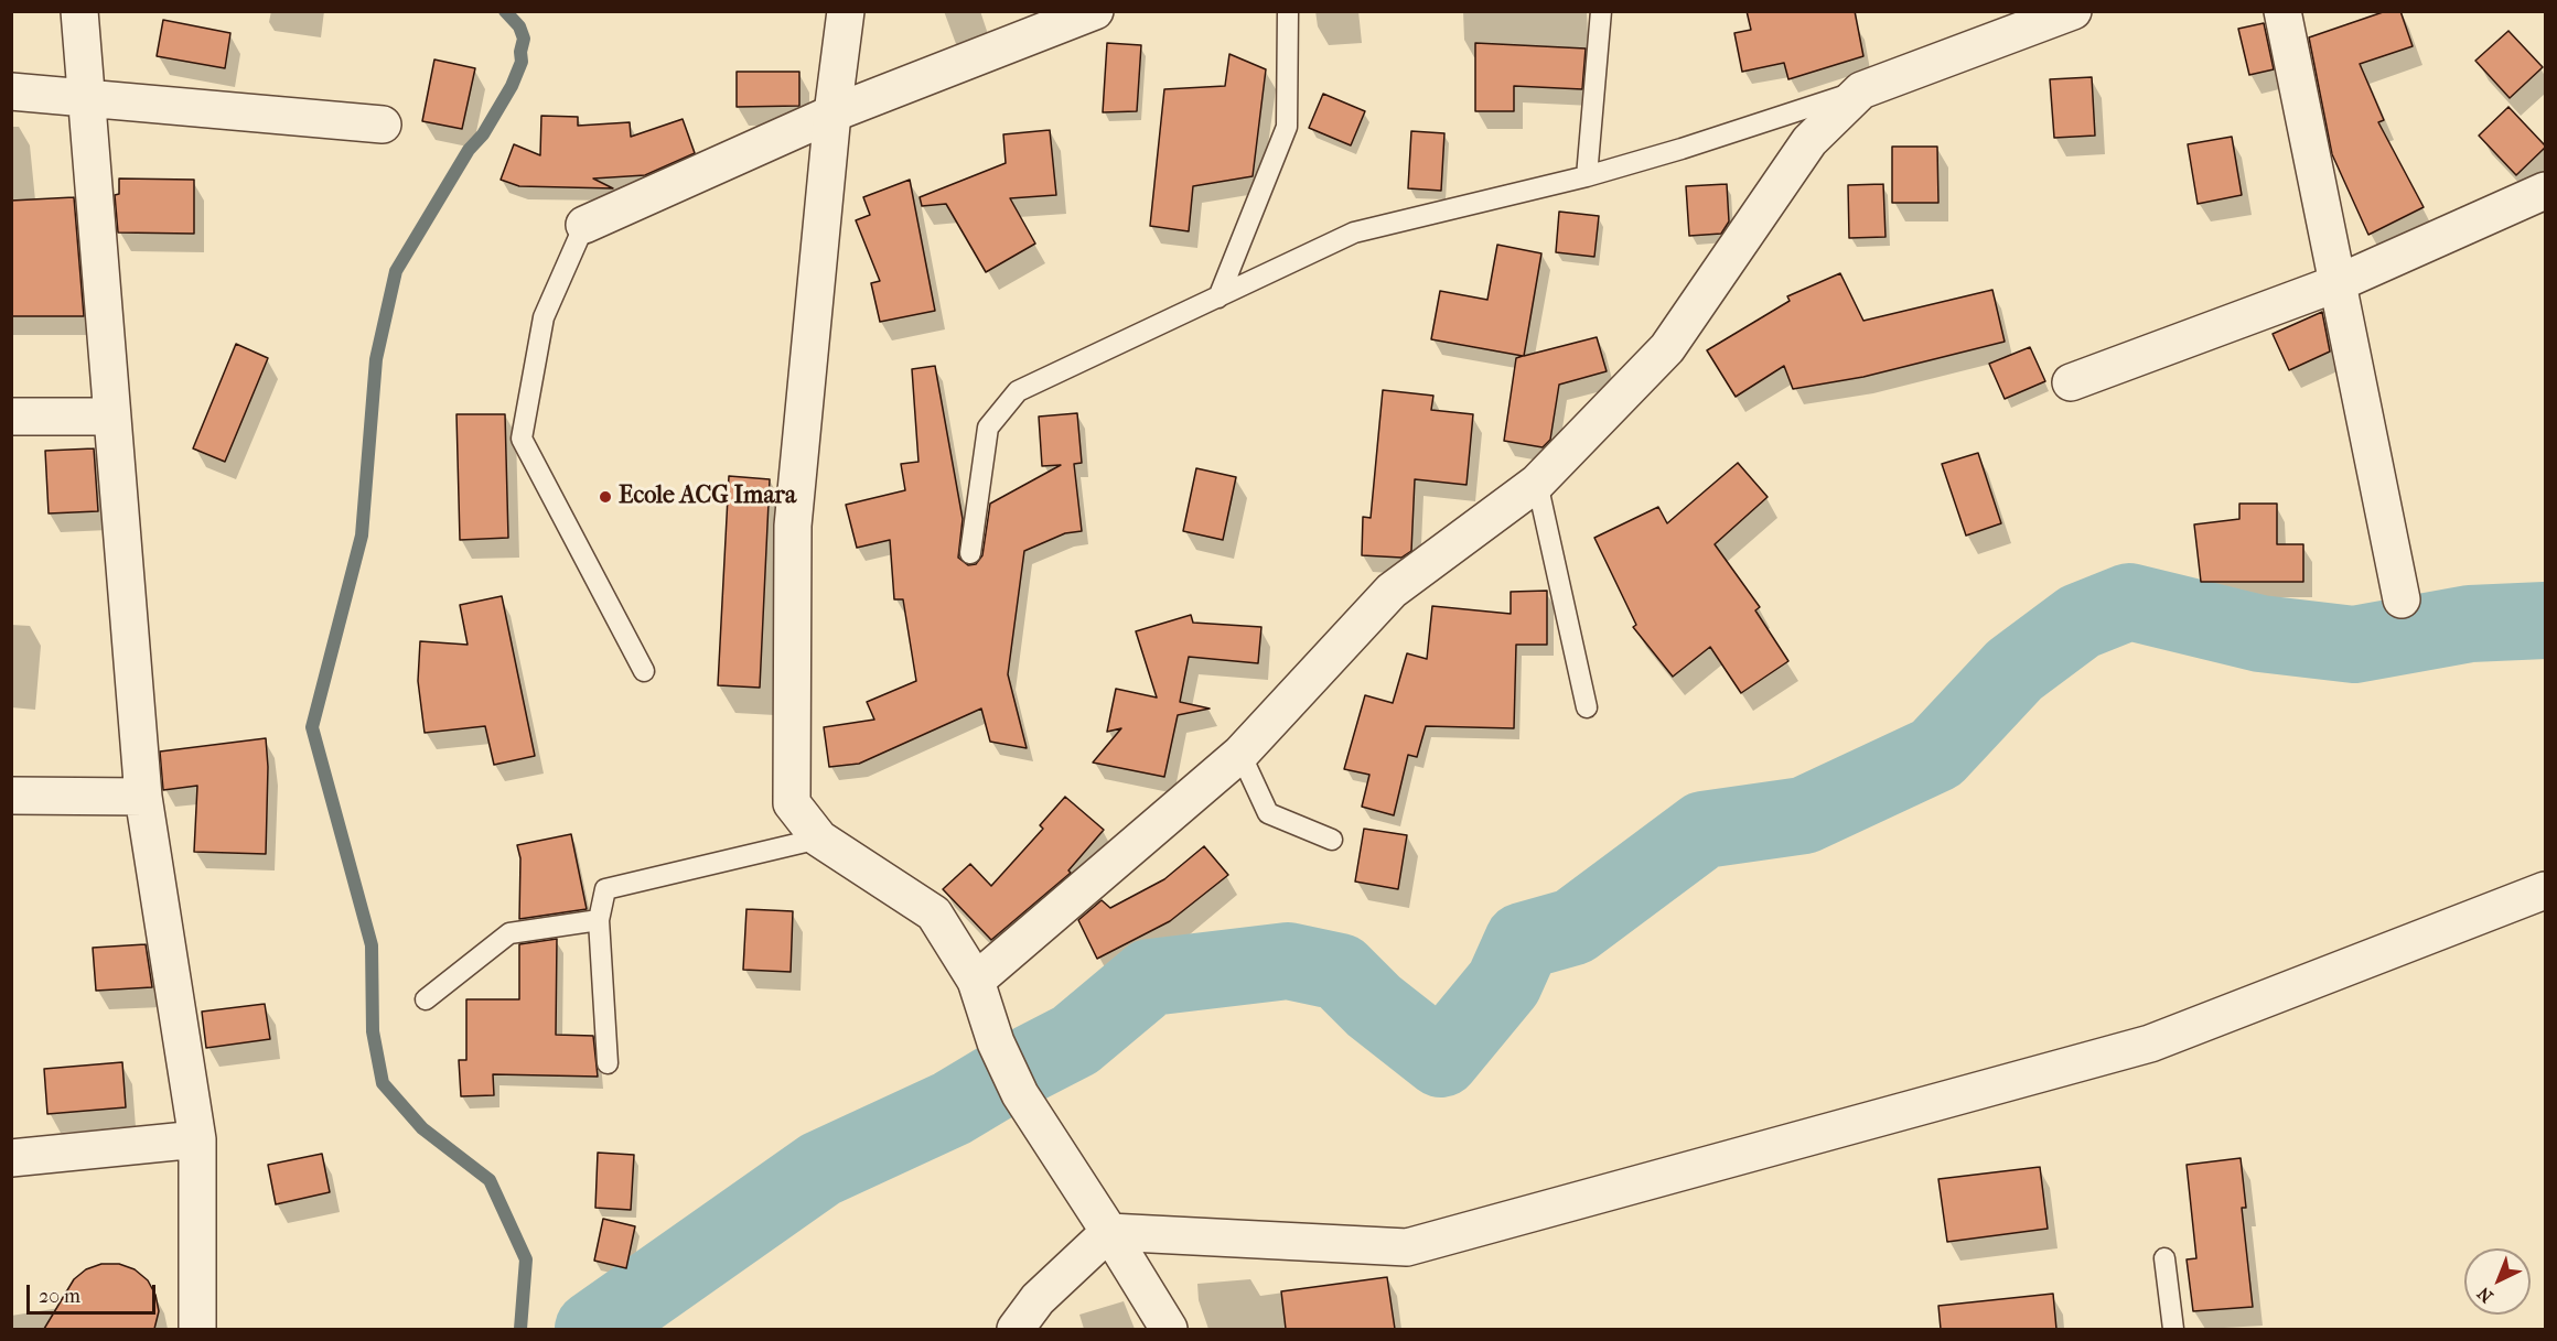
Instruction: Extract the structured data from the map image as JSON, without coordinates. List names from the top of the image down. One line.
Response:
{"places":["Ecole ACG Imara"],"scale_bar":"20 m","north":"bottom left"}
